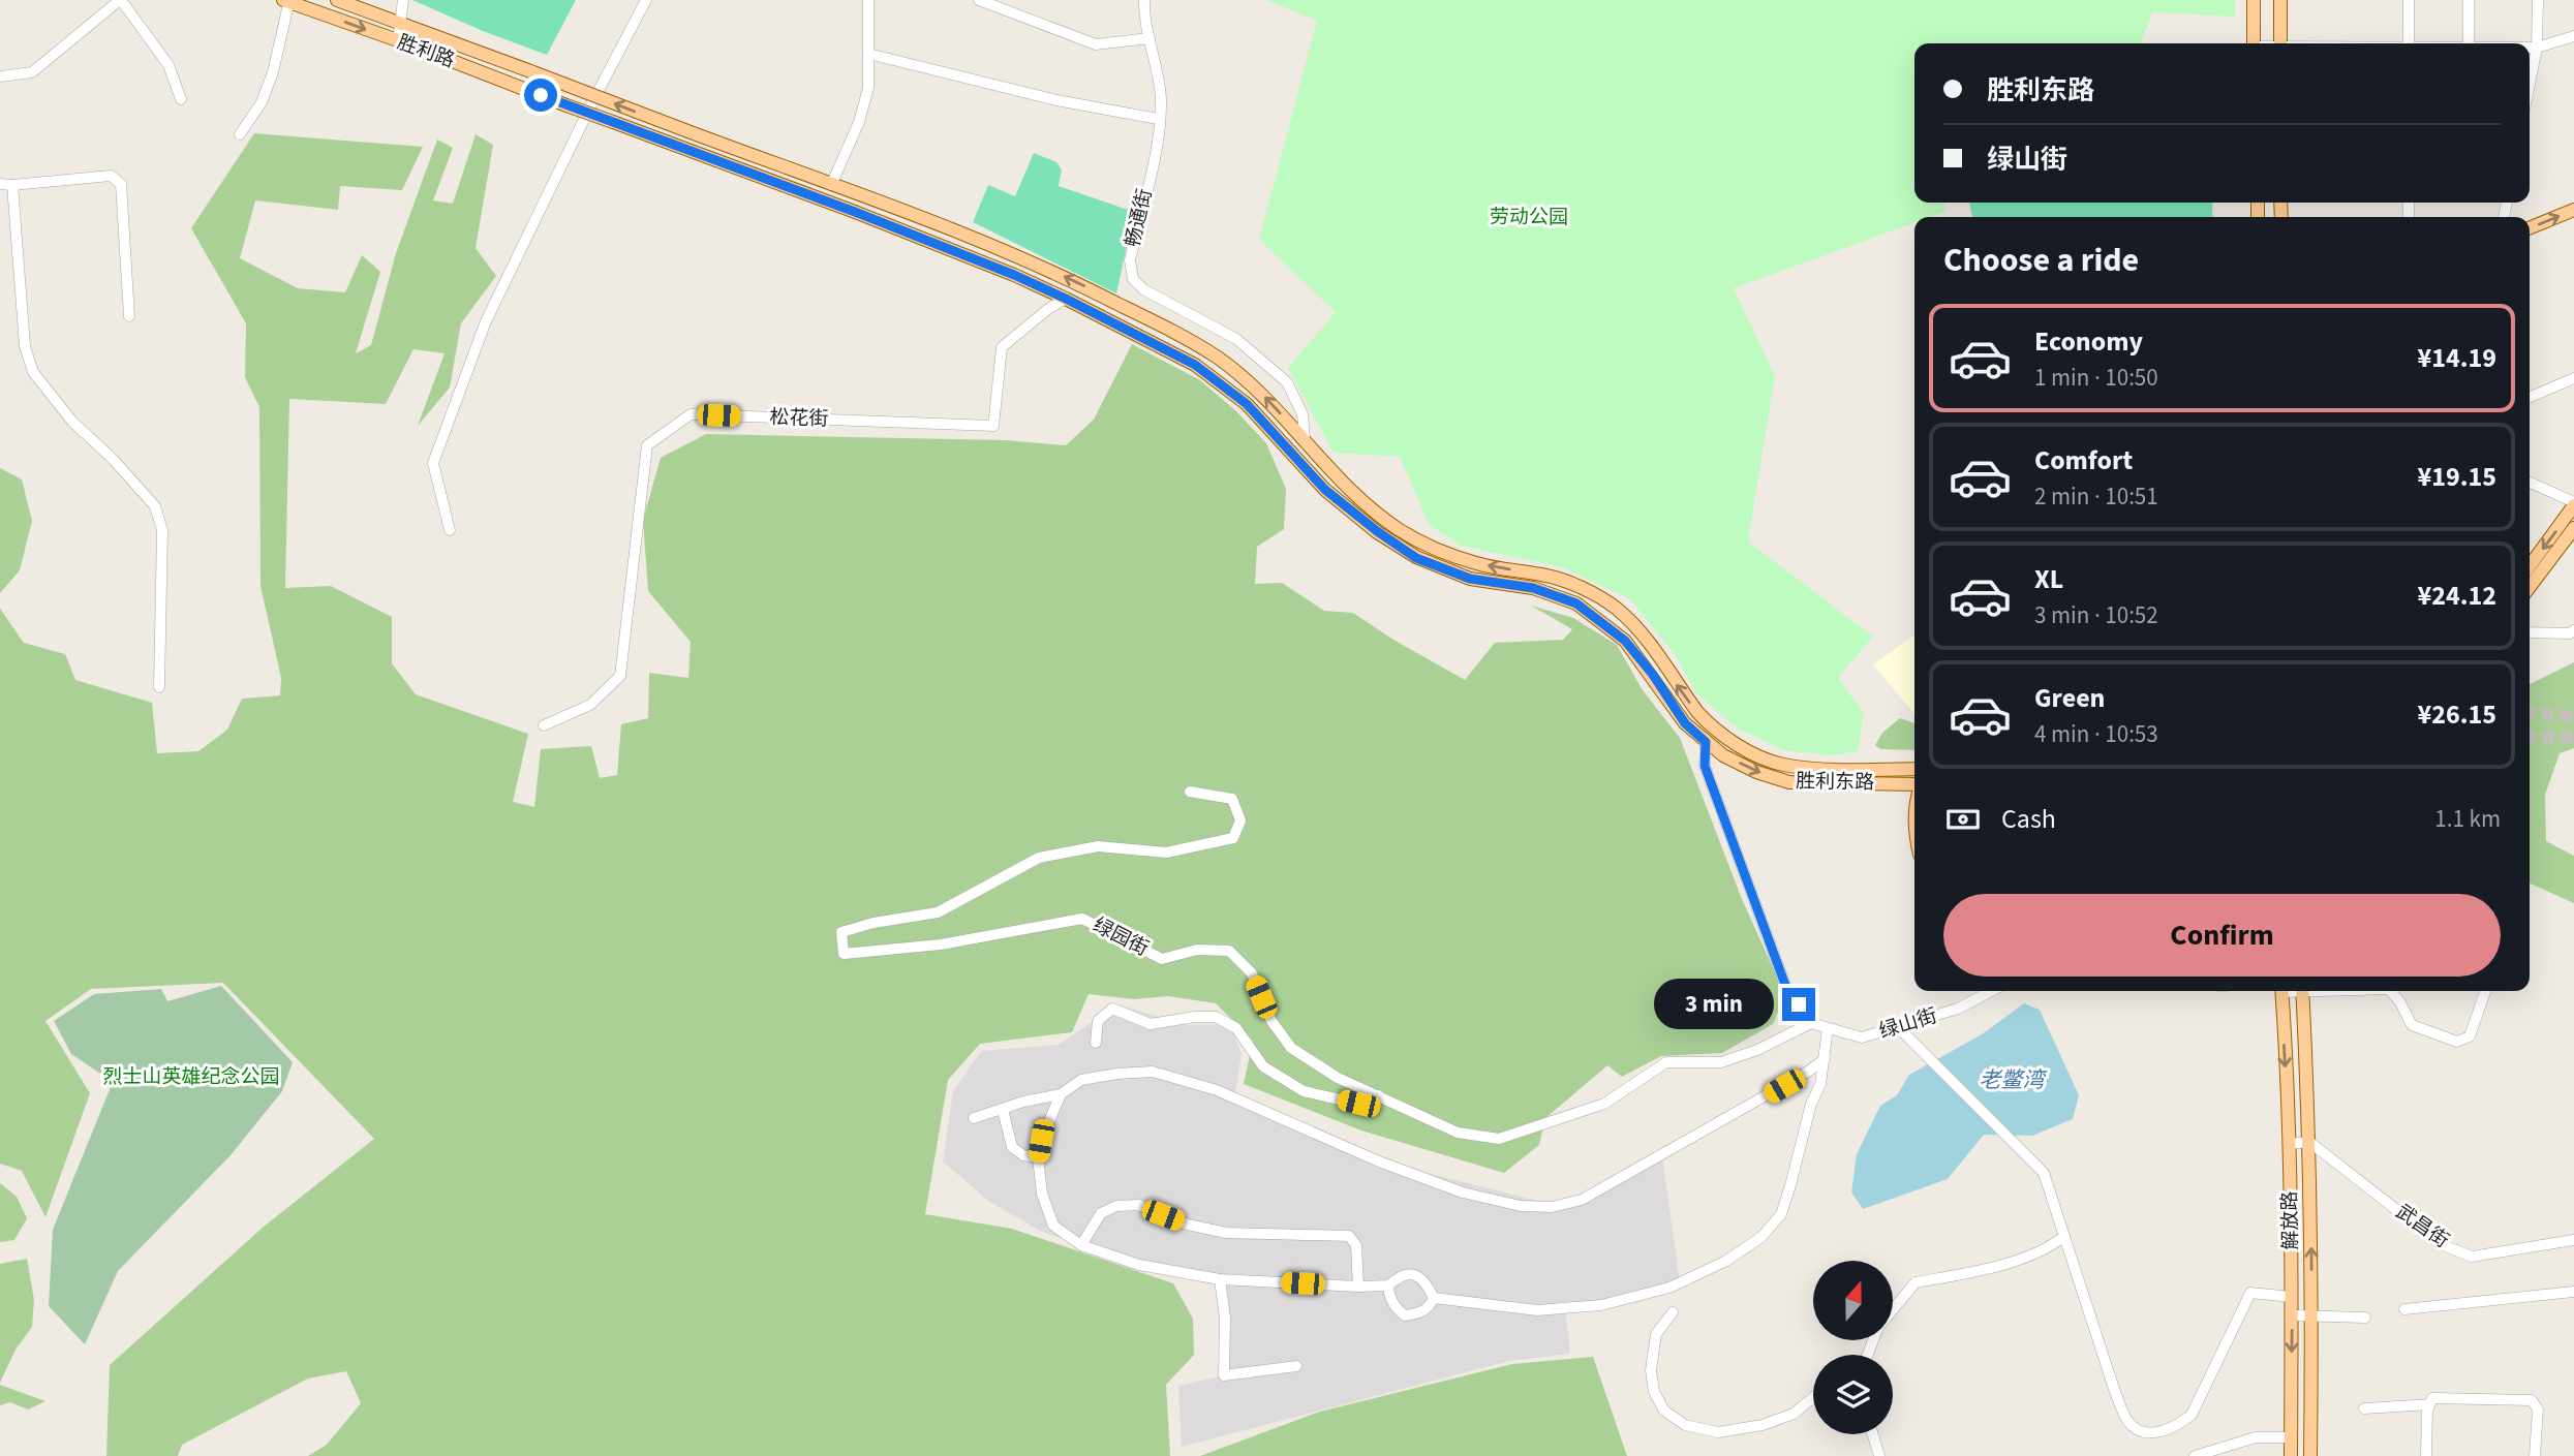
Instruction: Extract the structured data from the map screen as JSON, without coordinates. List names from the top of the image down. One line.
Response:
{"streets":{"main road":["胜利路","胜利东路","解放路"],"street":["畅通街","松花街","绿园街","绿山街","武昌街"]},"crossings":[["胜利路","畅通街"],["胜利路","胜利东路"],["松花街","胜利东路"],["绿园街","绿山街"],["解放路","武昌街"]],"one_way":["胜利路"],"water":["老鳖湾"],"parks":["劳动公园","烈士山英雄纪念公园"],"north":"top","page":{"banner":["胜利东路","绿山街"],"heading":"Choose a ride","list":[{"name":"Economy","note":"1 min · 10:50","value":"¥14.19"},{"name":"Comfort","note":"2 min · 10:51","value":"¥19.15"},{"name":"XL","note":"3 min · 10:52","value":"¥24.12"},{"name":"Green","note":"4 min · 10:53","value":"¥26.15"}],"pay":["Cash","1.1 km"],"buttons":"Confirm","bubble":"3 min"}}
